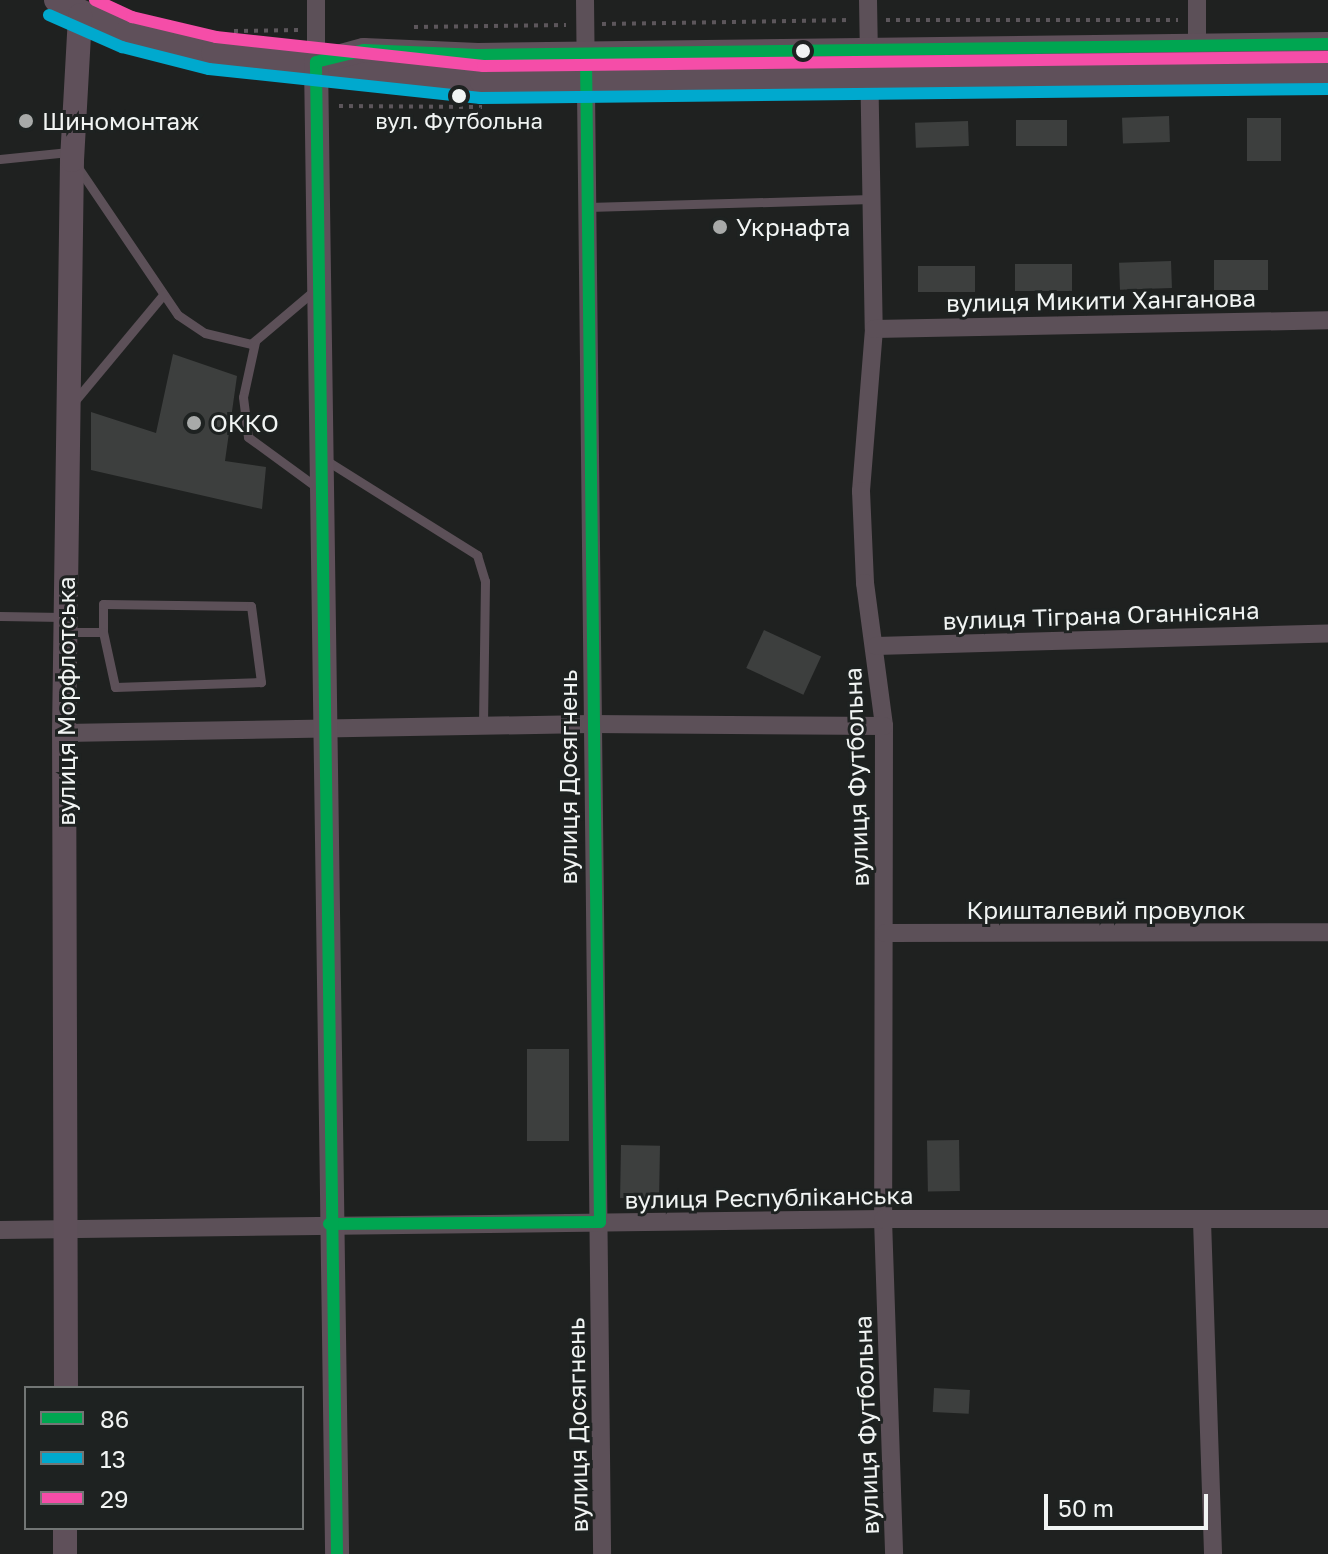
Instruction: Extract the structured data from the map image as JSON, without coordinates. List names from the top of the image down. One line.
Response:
{"streets":{"street":["вулиця Микити Ханганова","вулиця Тіграна Оганнісяна","вулиця Морфлотська","вулиця Досягнень","вулиця Футбольна","Кришталевий провулок","вулиця Республіканська"]},"crossings":[["вулиця Микити Ханганова","вулиця Футбольна"],["вулиця Тіграна Оганнісяна","вулиця Футбольна"],["вулиця Морфлотська","вулиця Республіканська"],["вулиця Досягнень","вулиця Республіканська"],["вулиця Футбольна","Кришталевий провулок"],["вулиця Футбольна","вулиця Республіканська"]],"places":["вул. Футбольна","Шиномонтаж","Укрнафта","ОККО"],"lines":["transit line 29","transit line 13","transit line 86"],"legend":["86","13","29"],"scale_bar":"50 m"}
